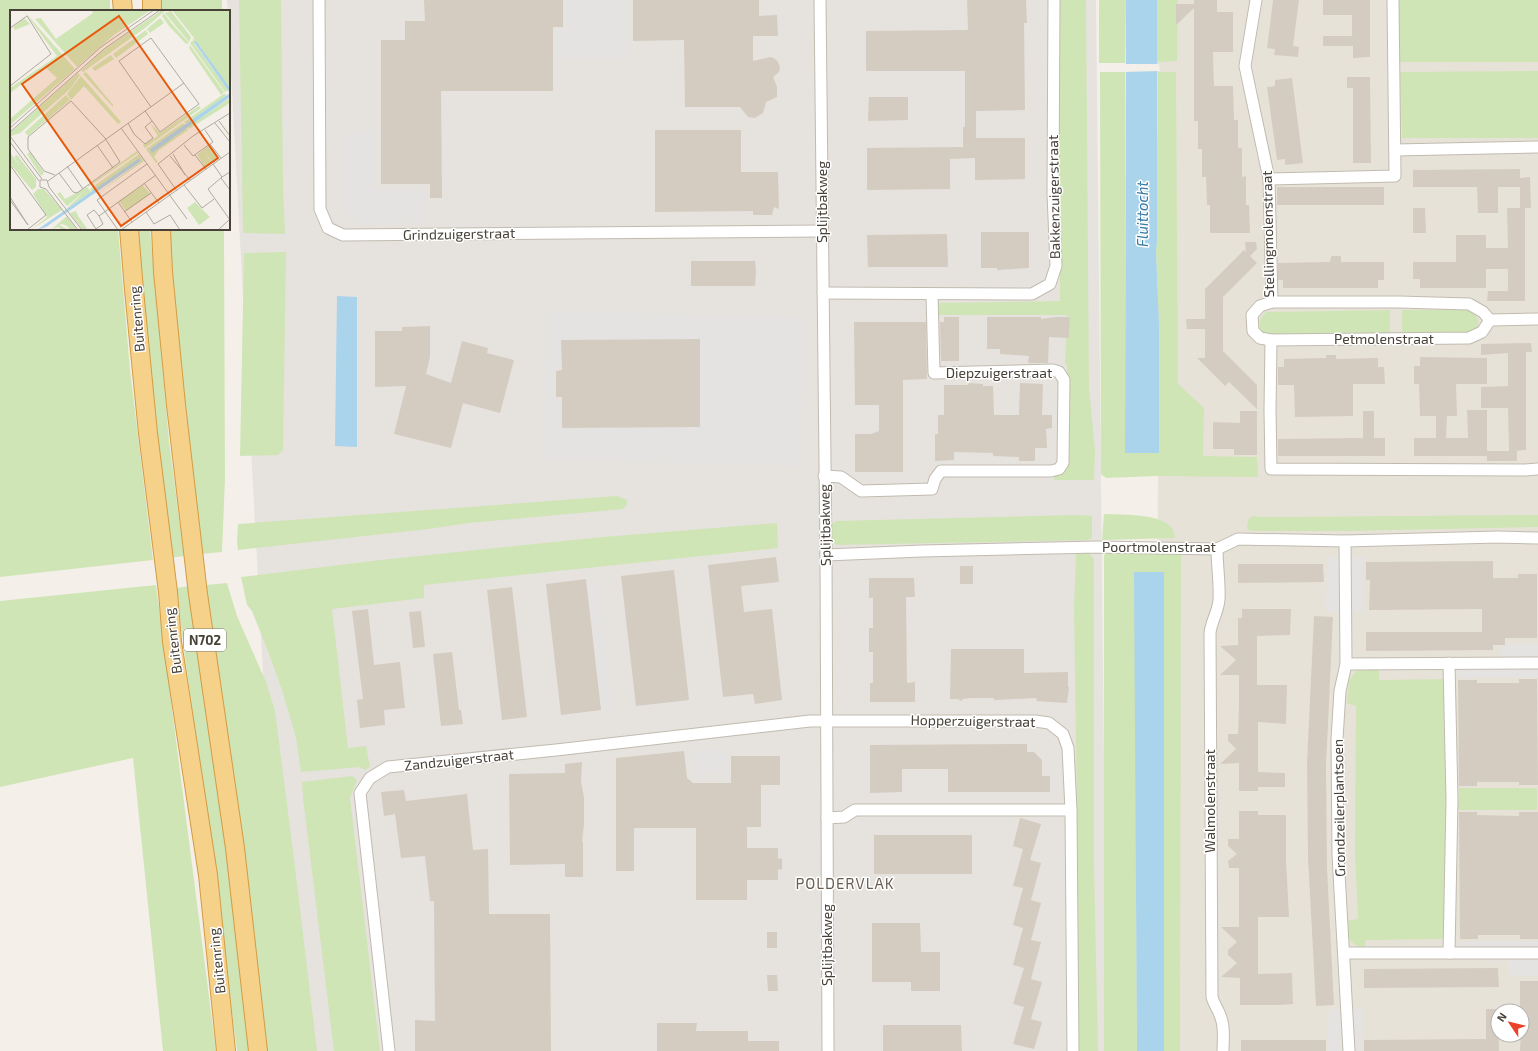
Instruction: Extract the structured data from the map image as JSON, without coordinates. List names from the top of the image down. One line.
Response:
{"streets":{"highway":["Buitenring","N702"],"street":["Bakkenzuigerstraat","Splijtbakweg","Grindzuigerstraat","Stellingmolenstraat","Petmolenstraat","Diepzuigerstraat","Poortmolenstraat","Hopperzuigerstraat","Zandzuigerstraat","Walmolenstraat","Grondzeilerplantsoen"]},"crossings":[["Bakkenzuigerstraat","Splijtbakweg"],["Bakkenzuigerstraat","Diepzuigerstraat"],["Splijtbakweg","Grindzuigerstraat"],["Splijtbakweg","Diepzuigerstraat"],["Splijtbakweg","Poortmolenstraat"],["Splijtbakweg","Hopperzuigerstraat"],["Splijtbakweg","Zandzuigerstraat"],["Stellingmolenstraat","Petmolenstraat"],["Poortmolenstraat","Walmolenstraat"],["Poortmolenstraat","Grondzeilerplantsoen"],["Hopperzuigerstraat","Zandzuigerstraat"]],"districts":["POLDERVLAK"],"water":["Fluittocht"],"north":"top left"}
